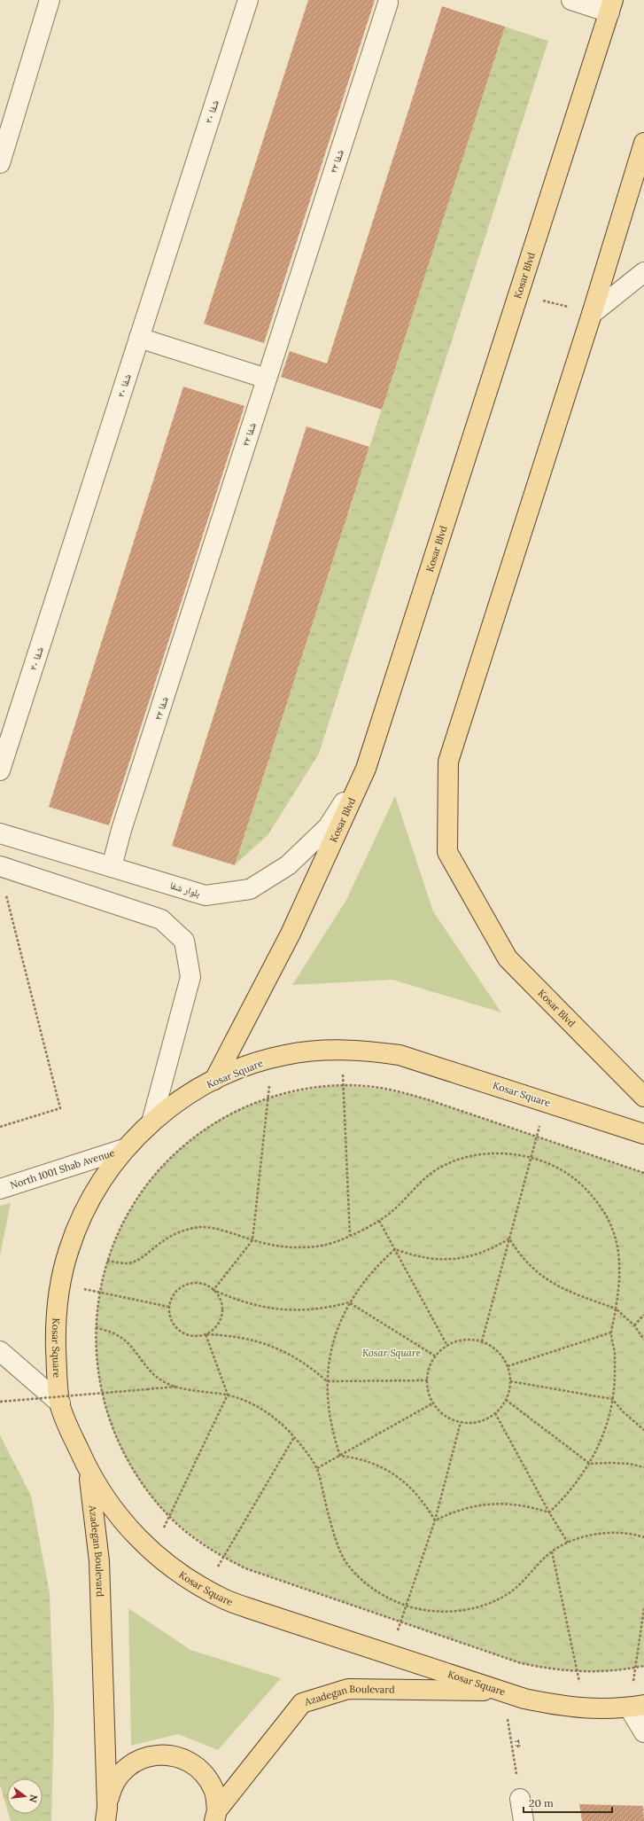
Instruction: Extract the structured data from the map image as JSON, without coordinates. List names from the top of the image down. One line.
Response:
{"streets":{"main road":["Kosar Blvd","Kosar Square","Azadegan Boulevard"],"street":["شفا ۲۰","شفا ۲۲","بلوار شفا","North 1001 Shab Avenue"],"path":["۳۶"]},"crossings":[["شفا ۲۲","بلوار شفا"],["Kosar Blvd","بلوار شفا"],["Kosar Blvd","Kosar Square"],["Kosar Square","North 1001 Shab Avenue"],["Kosar Square","Azadegan Boulevard"],["Kosar Square","۳۶"],["Azadegan Boulevard","۳۶"]],"parks":["Kosar Square"],"scale_bar":"20 m","north":"right"}
